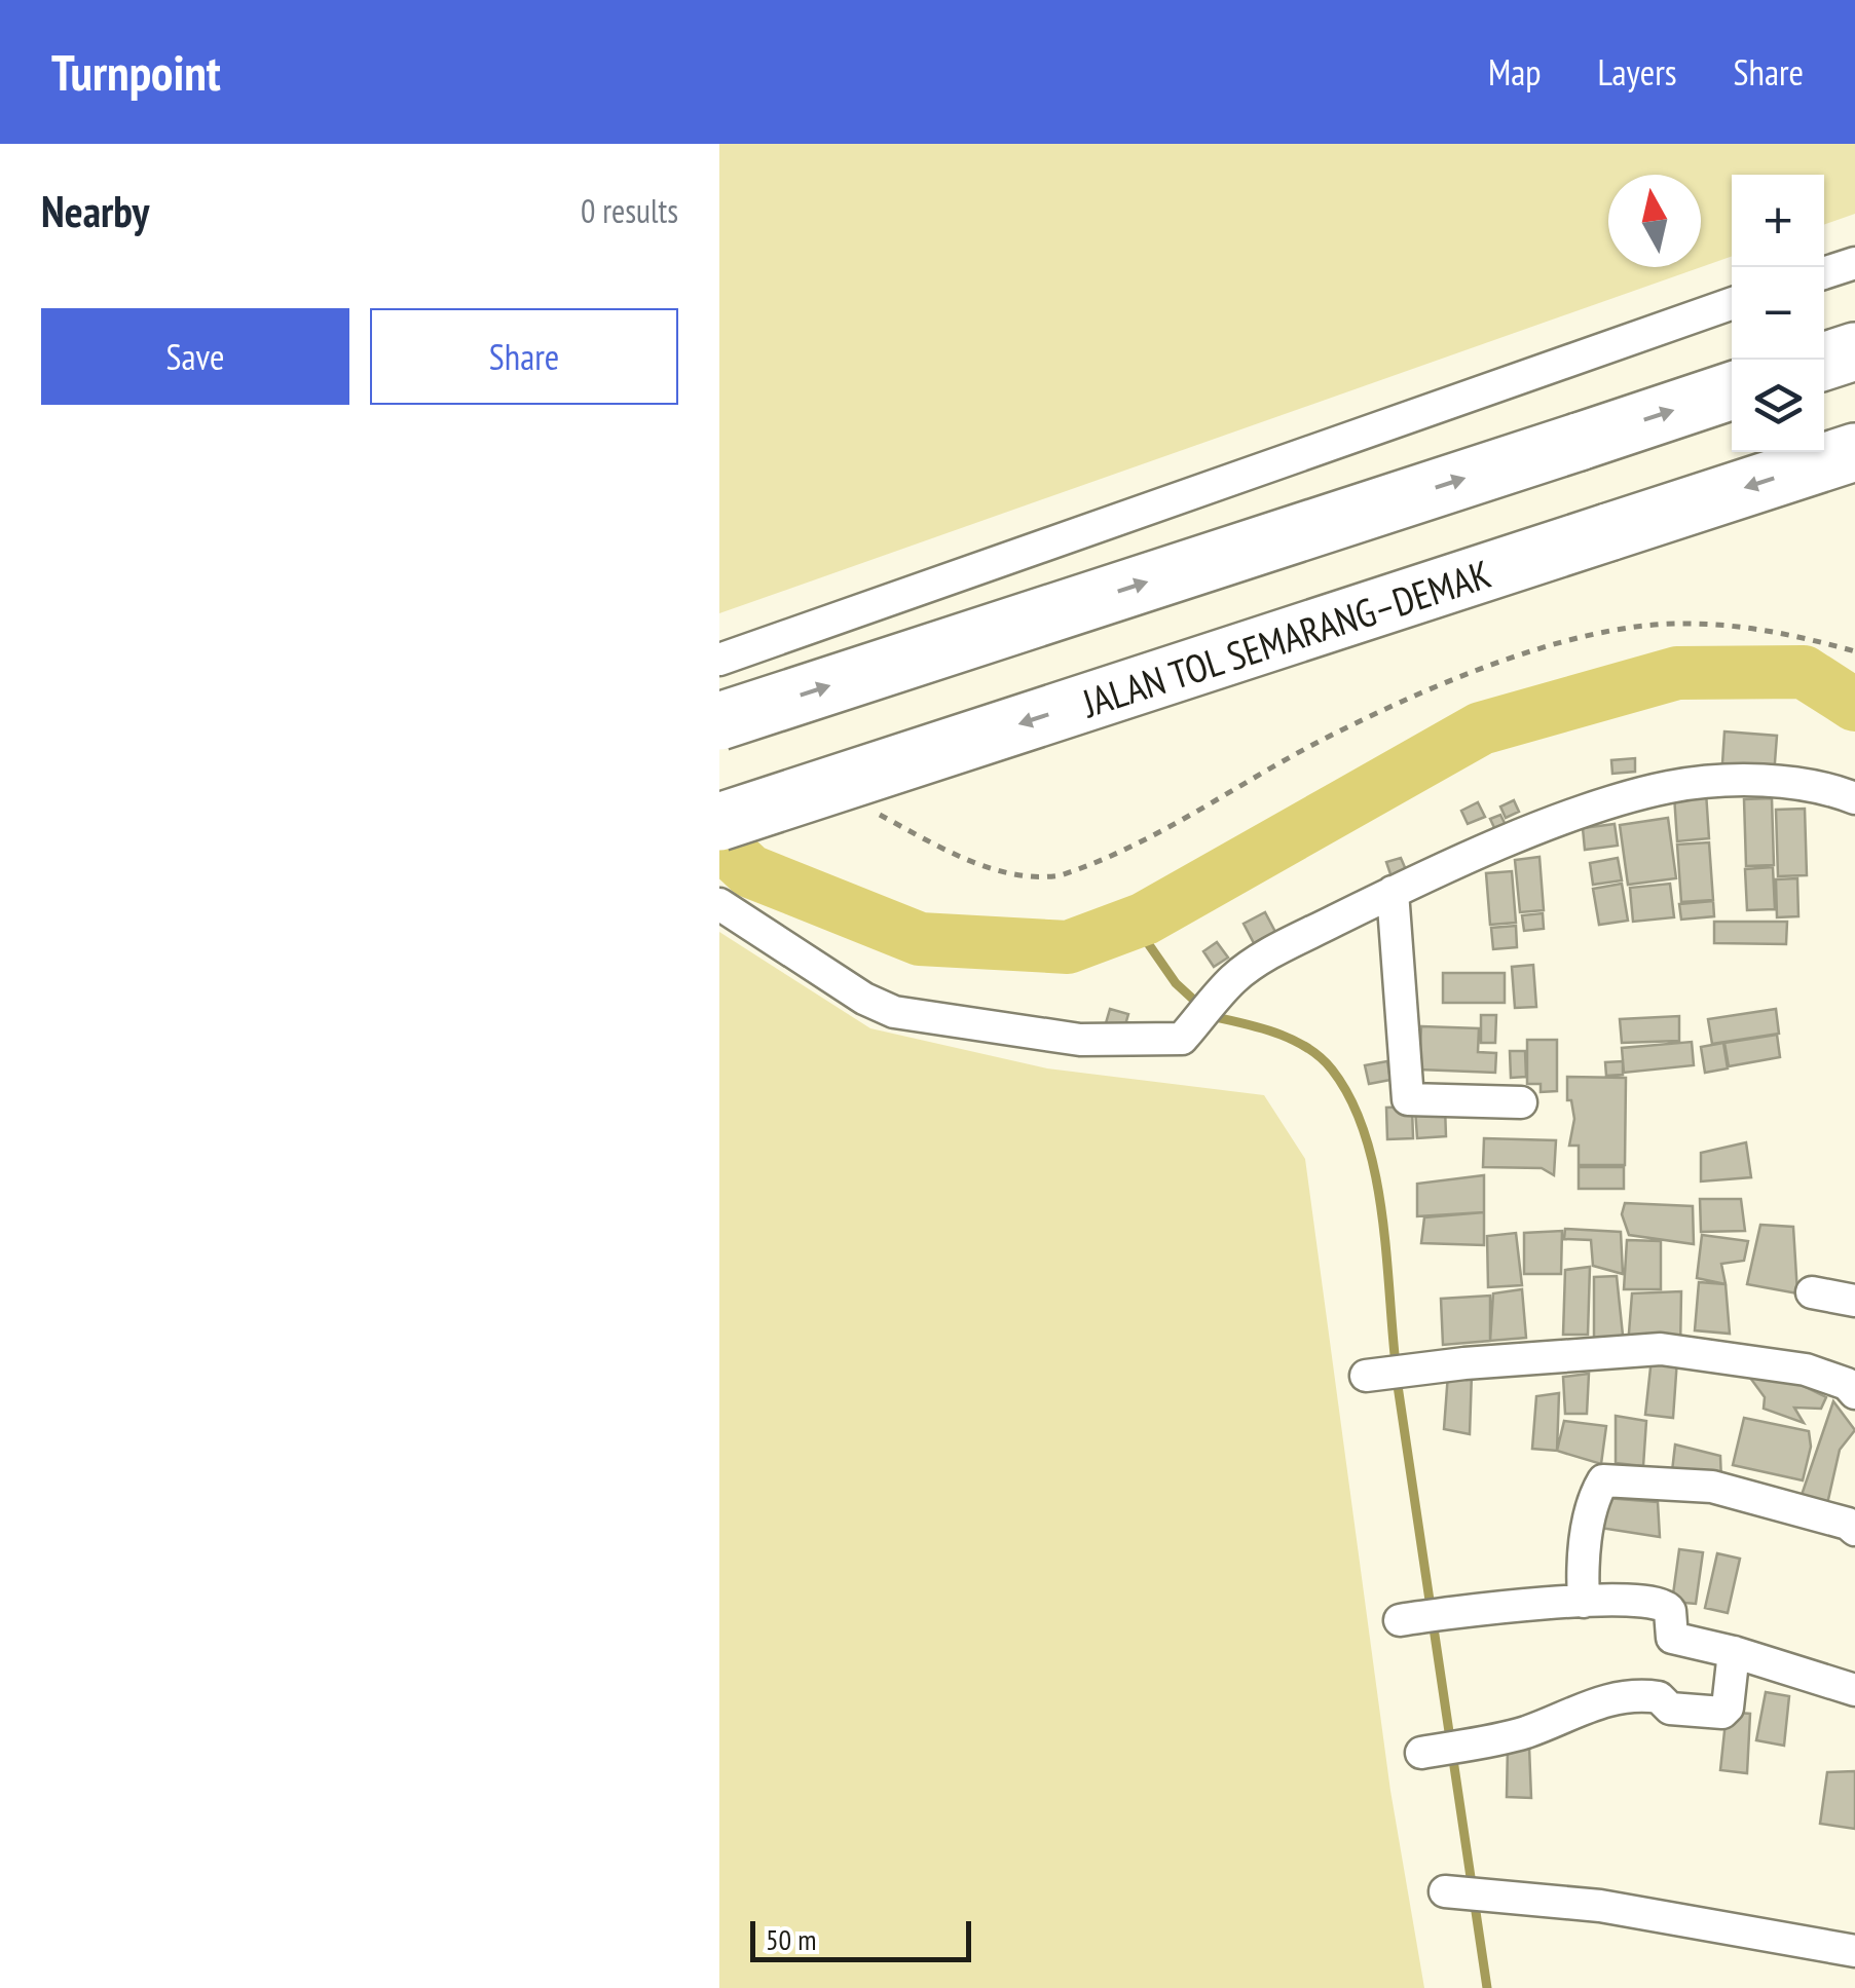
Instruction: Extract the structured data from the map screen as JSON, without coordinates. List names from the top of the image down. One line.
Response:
{"streets":{"highway":["JALAN TOL SEMARANG–DEMAK"]},"scale_bar":"50 m","north":"top","page":{"header":"Turnpoint","nav":["Map","Layers","Share"],"heading":["Nearby","0 results"],"map_buttons":["+","−"],"buttons":["Save","Share"],"scale":"50 m"}}
